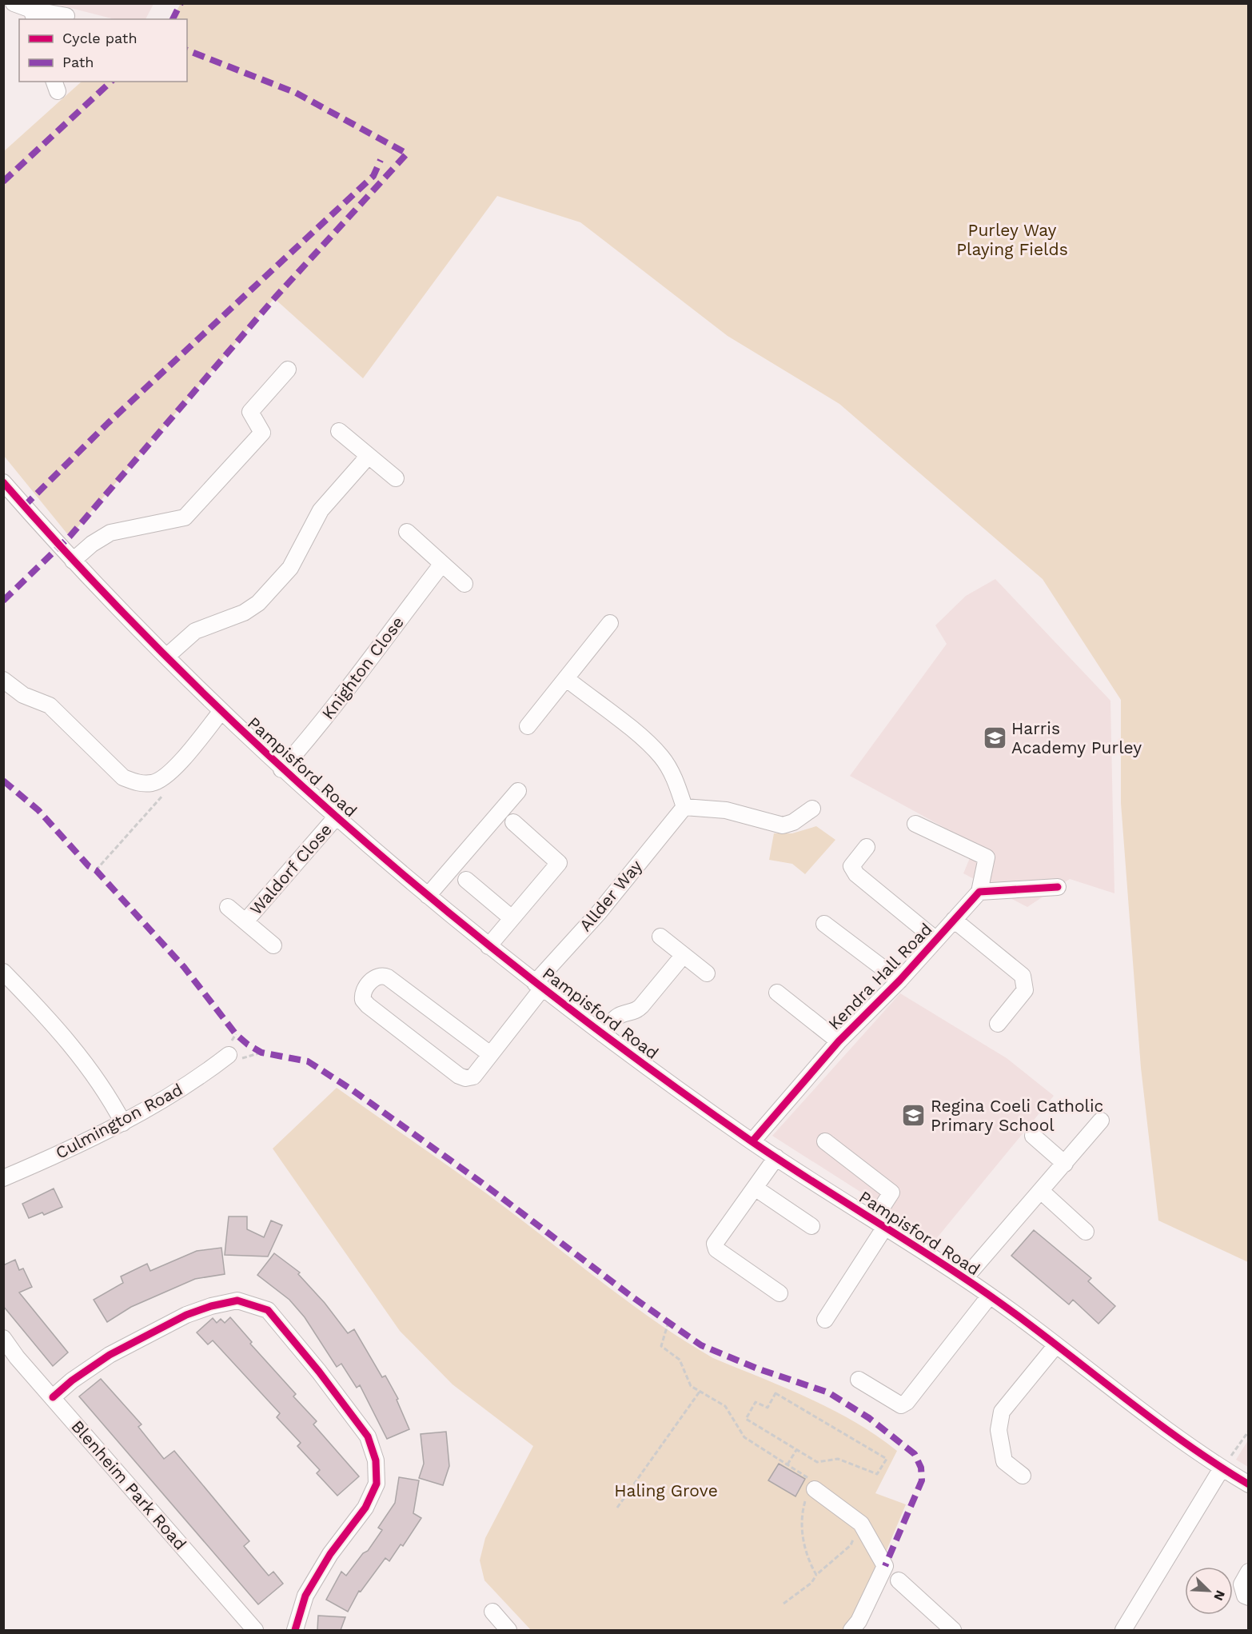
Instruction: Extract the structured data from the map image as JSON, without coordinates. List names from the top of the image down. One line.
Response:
{"streets":{"street":["Knighton Close","Pampisford Road","Waldorf Close","Allder Way","Kendra Hall Road","Culmington Road","Blenheim Park Road"]},"crossings":[["Knighton Close","Pampisford Road"],["Pampisford Road","Waldorf Close"],["Pampisford Road","Allder Way"],["Pampisford Road","Kendra Hall Road"]],"parks":["Purley Way Playing Fields","Haling Grove"],"places":{"school or university":["Harris Academy Purley","Regina Coeli Catholic Primary School"]},"legend":["Cycle path","Path"],"north":"bottom right"}
